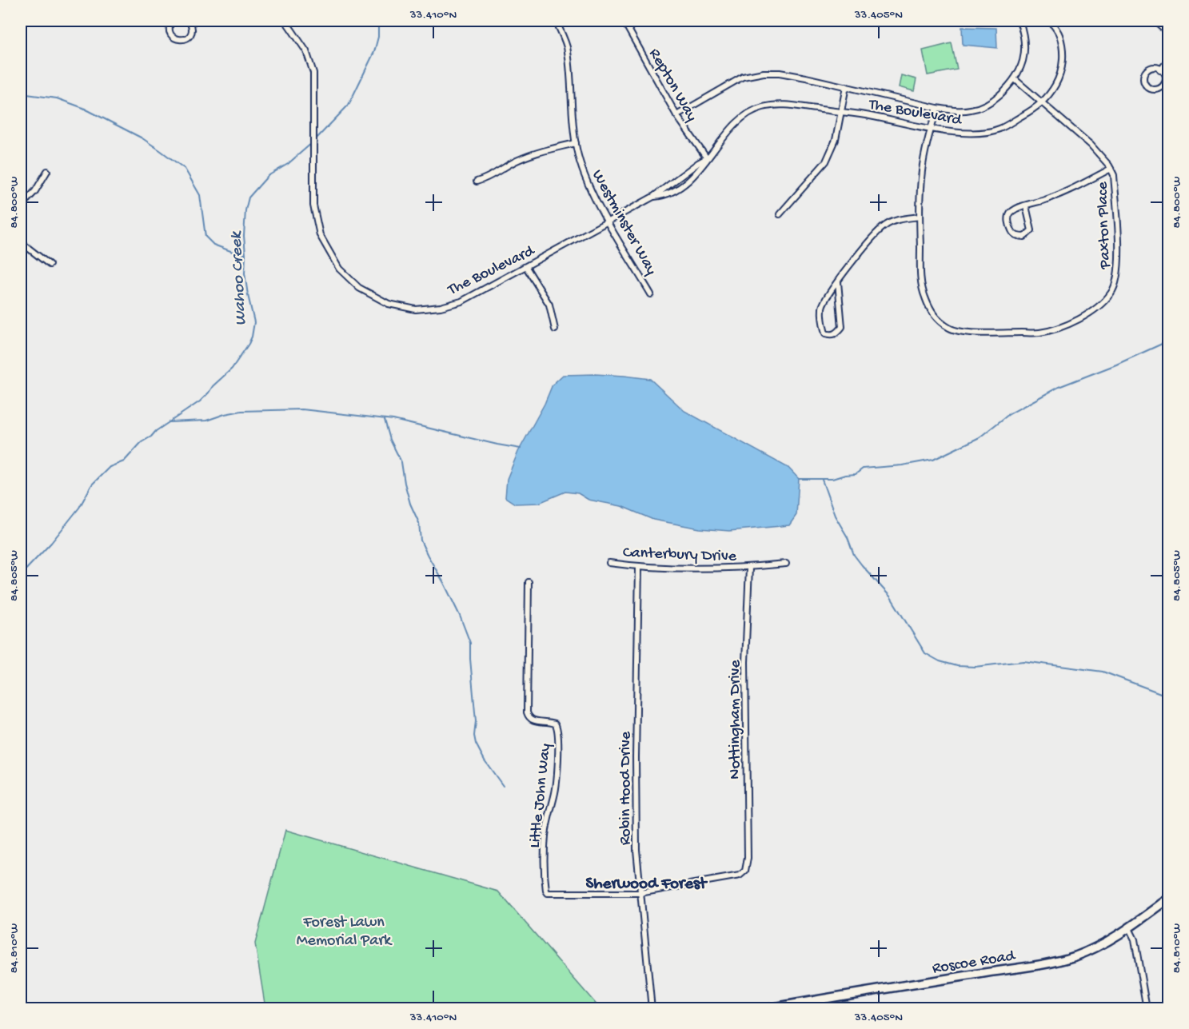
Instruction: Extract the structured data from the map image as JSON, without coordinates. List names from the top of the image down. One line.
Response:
{"streets":{"main road":["Roscoe Road"],"street":["Repton Way","The Boulevard","Westminster Way","Paxton Place","Canterbury Drive","Nottingham Drive","Robin Hood Drive","Little John Way"]},"crossings":[["Repton Way","The Boulevard"],["The Boulevard","Westminster Way"],["The Boulevard","Paxton Place"],["Canterbury Drive","Nottingham Drive"],["Canterbury Drive","Robin Hood Drive"],["Nottingham Drive","Robin Hood Drive"],["Nottingham Drive","Little John Way"],["Robin Hood Drive","Little John Way"]],"districts":["Sherwood Forest"],"water":["Wahoo Creek"],"parks":["Forest Lawn Memorial Park"],"coordinates":["33.410°N","33.405°N","84.800°W","84.805°W","84.810°W"]}
